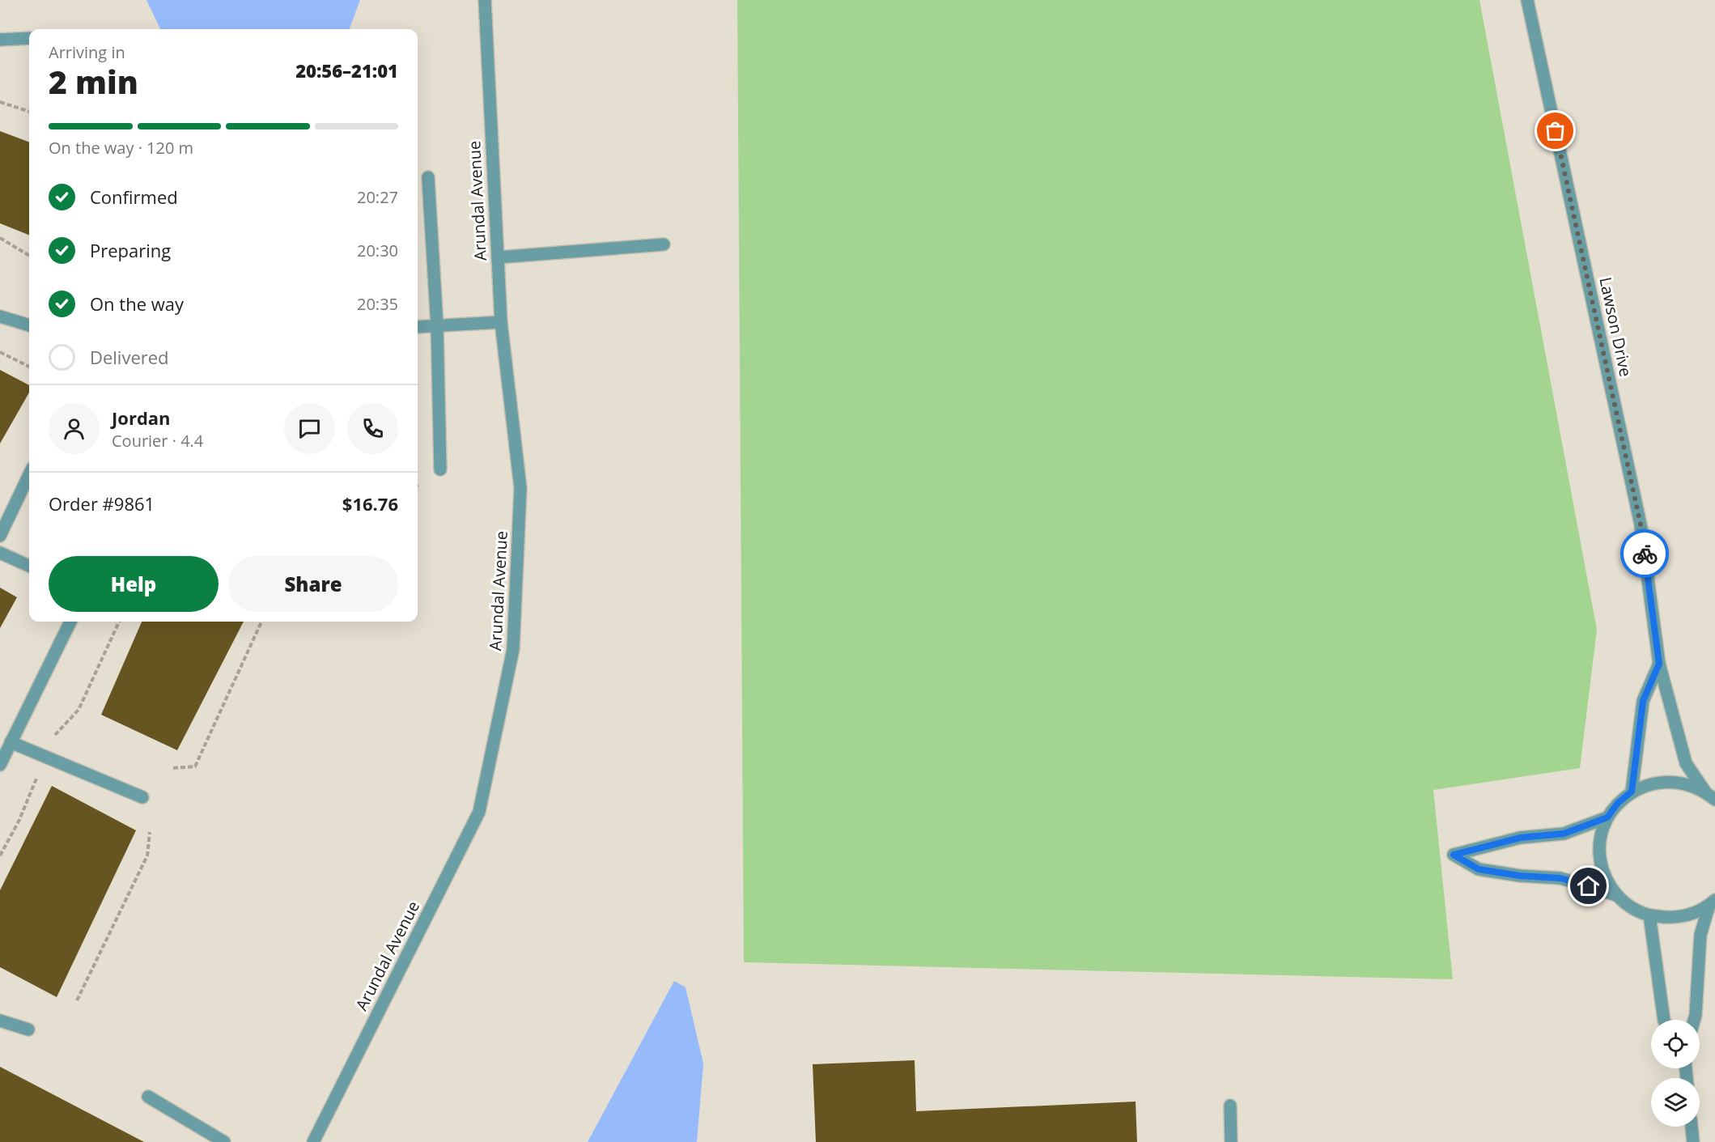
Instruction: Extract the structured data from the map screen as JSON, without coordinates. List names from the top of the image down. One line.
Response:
{"streets":{"street":["Arundal Avenue","Lawson Drive"]},"page":{"heading":["2 min","Arriving in","20:56–21:01"],"panel":["Jordan","Courier · 4.4","Order #9861","$16.76"],"bar":"On the way · 120 m","list":[["Confirmed","20:27"],["Preparing","20:30"],["On the way","20:35"],"Delivered"],"buttons":["Help","Share"]}}
